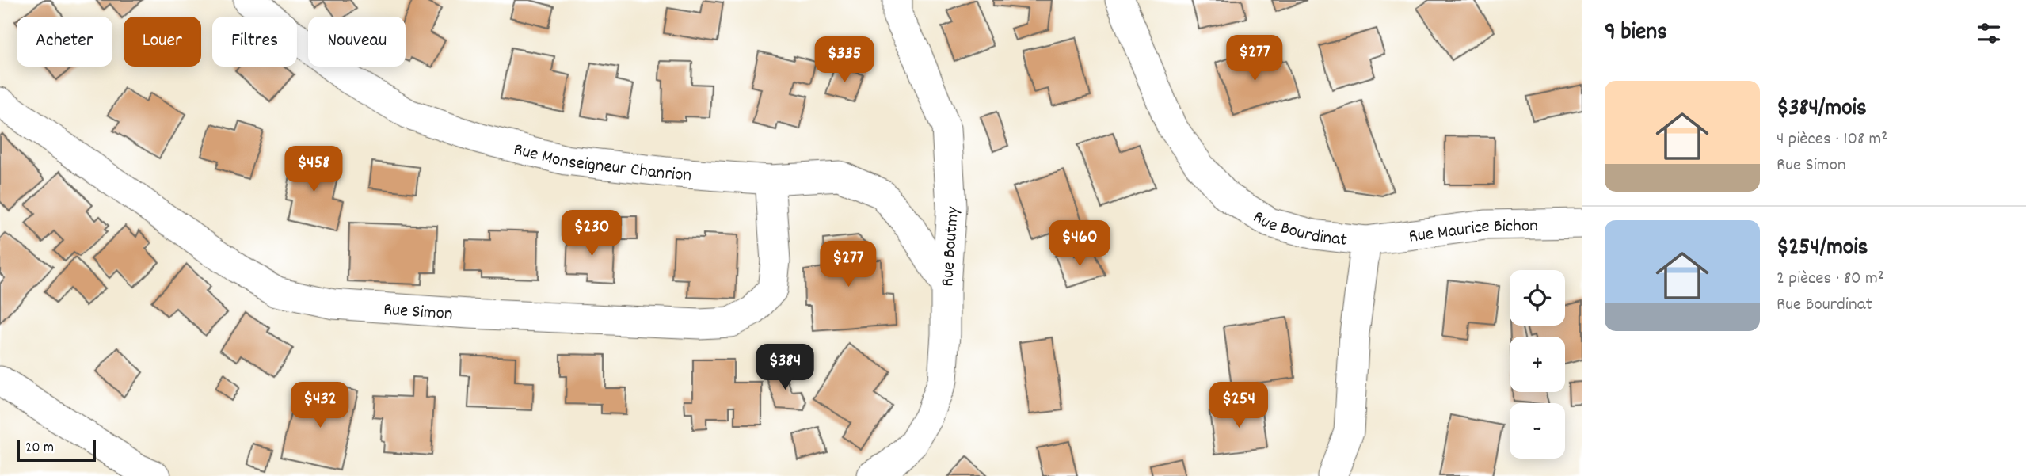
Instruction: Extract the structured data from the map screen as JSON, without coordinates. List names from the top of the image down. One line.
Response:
{"streets":{"street":["Rue Monseigneur Chanrion","Rue Bourdinat","Rue Maurice Bichon","Rue Boutmy","Rue Simon"]},"crossings":[["Rue Monseigneur Chanrion","Rue Boutmy"],["Rue Monseigneur Chanrion","Rue Simon"],["Rue Bourdinat","Rue Maurice Bichon"]],"scale_bar":"20 m","page":{"heading":"9 biens","chip":["Acheter","Louer","Filtres","Nouveau"],"price":["$277","$335","$458","$230","$460","$277","$384","$432","$254"],"list":[{"name":"$384/mois","note":"4 pièces · 108 m² · Rue Simon"},{"name":"$254/mois","note":"2 pièces · 80 m² · Rue Bourdinat"}],"map_buttons":["+","−"],"scale":"20 m"}}
